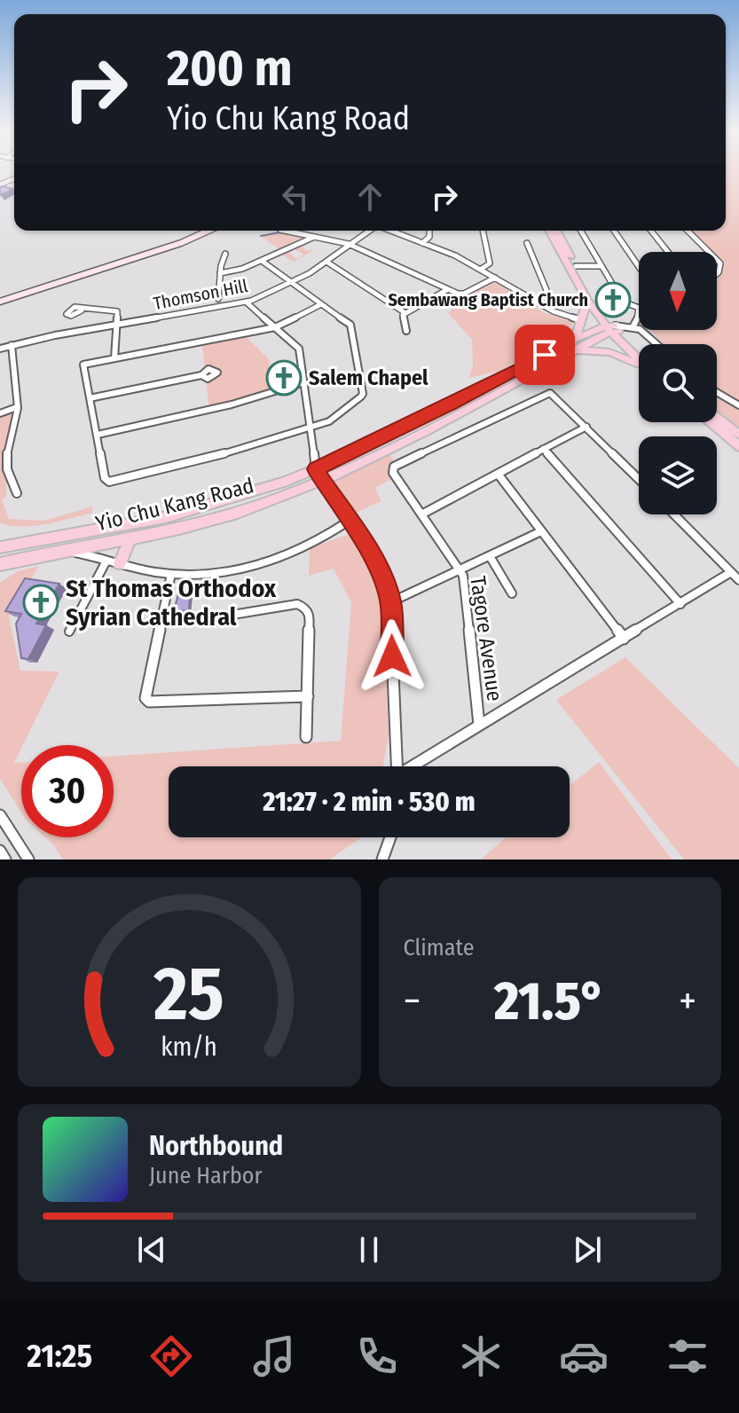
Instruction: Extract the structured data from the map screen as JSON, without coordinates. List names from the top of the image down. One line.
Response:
{"streets":{"main road":["Yio Chu Kang Road"],"street":["Thomson Hill","Tagore Avenue"]},"places":{"church":["Sembawang Baptist Church","Salem Chapel","St Thomas Orthodox Syrian Cathedral"]},"north":"bottom","page":{"turn":["200 m","Yio Chu Kang Road"],"limit":"30","trip":"21:27 · 2 min · 530 m","tile":"Climate","heat":["−","21.5°","+"],"song":["Northbound","June Harbor"],"tabs":"21:25","gauge":["25","km/h"]}}
